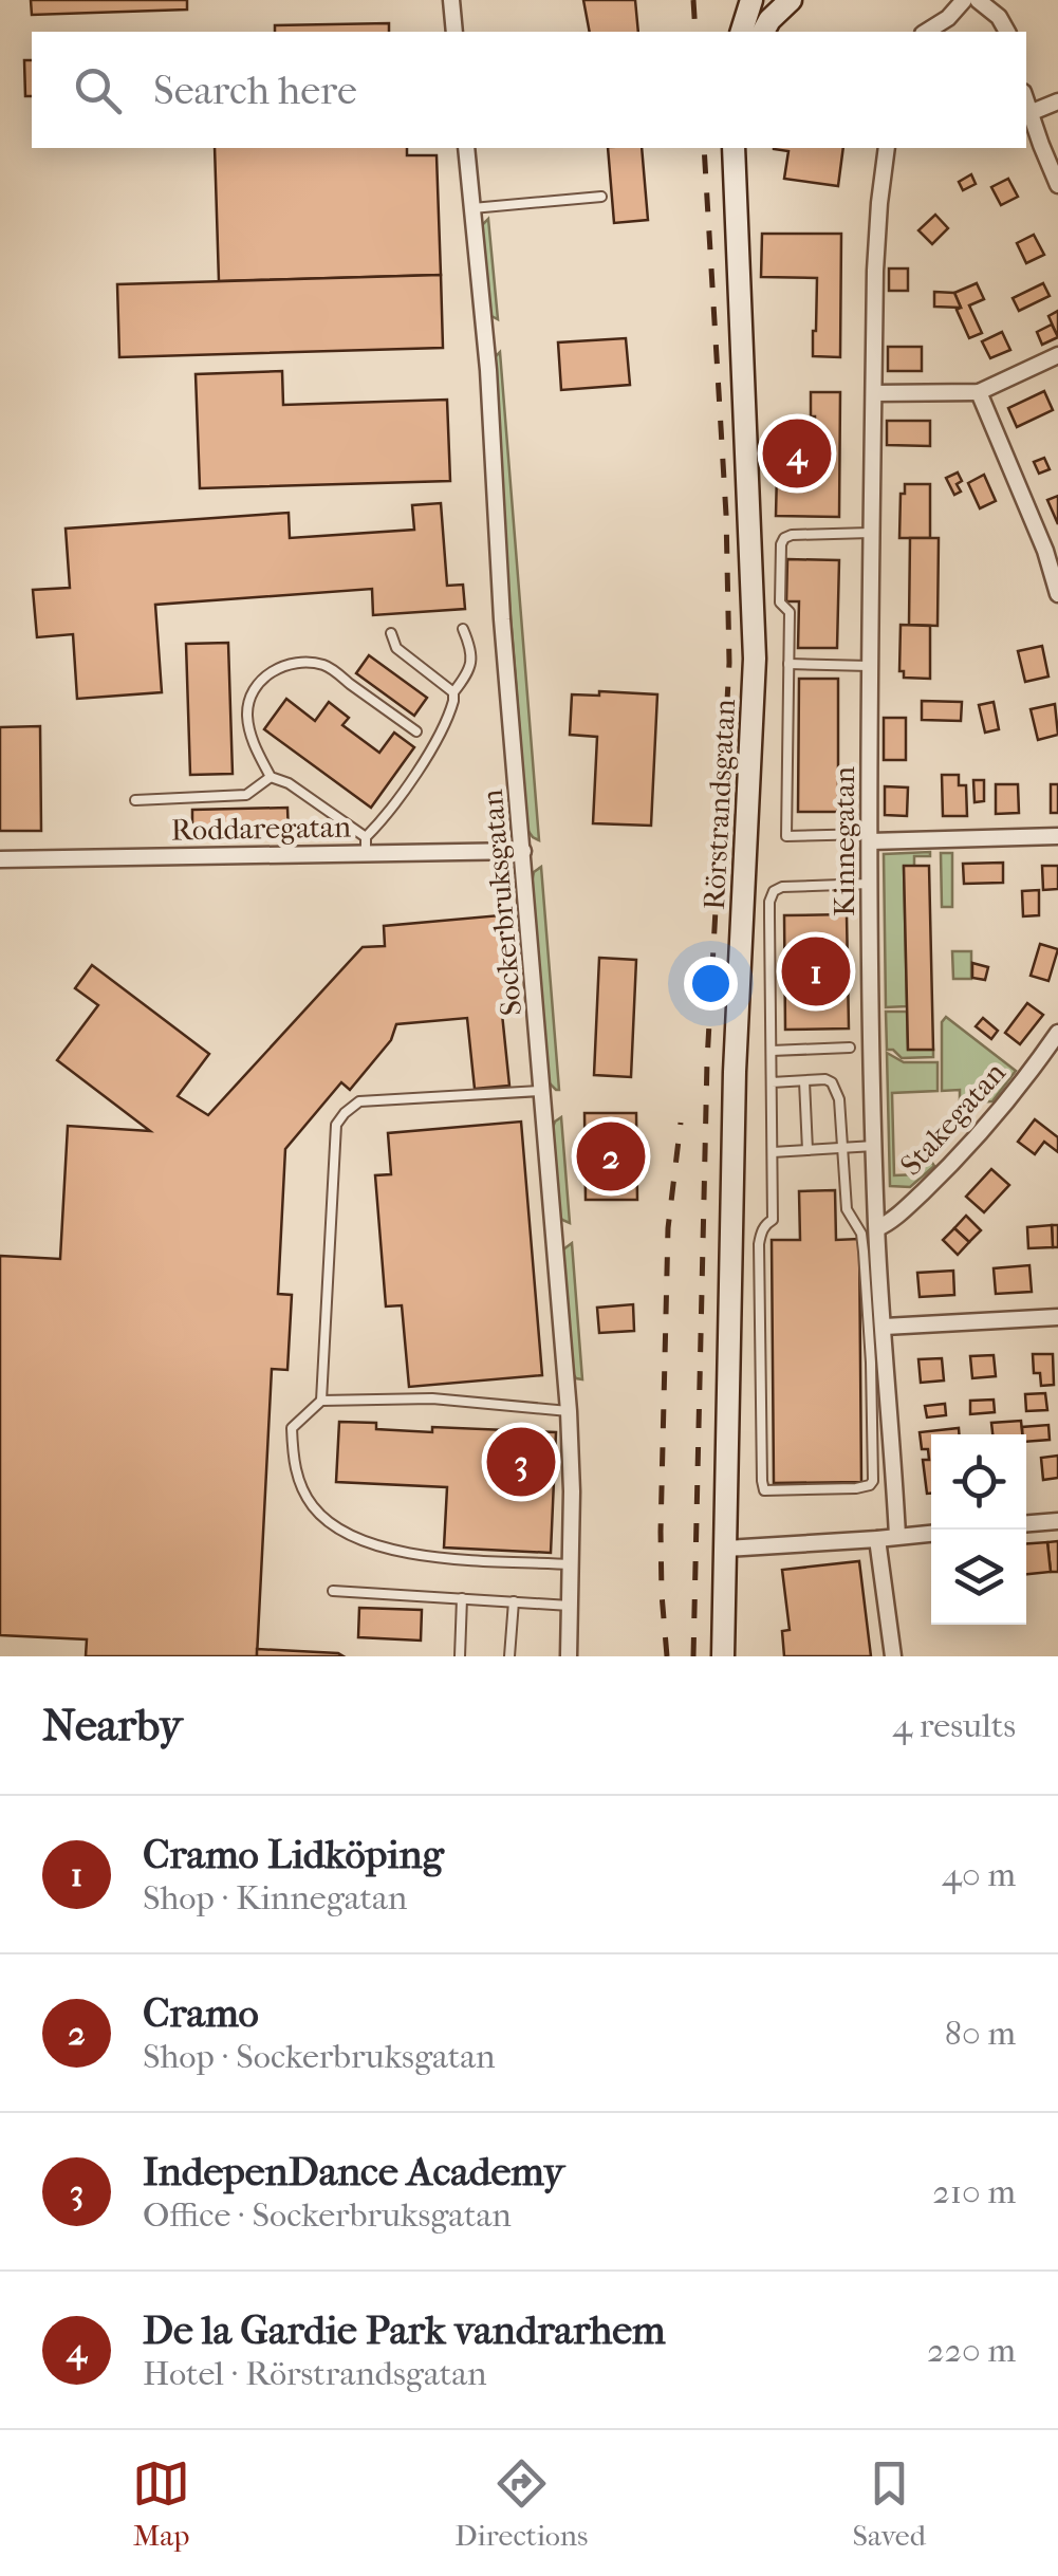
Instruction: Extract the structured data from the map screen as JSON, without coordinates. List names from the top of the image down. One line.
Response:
{"streets":{"main road":["Rörstrandsgatan"],"street":["Roddaregatan","Kinnegatan","Sockerbruksgatan","Stakegatan"]},"crossings":[["Roddaregatan","Sockerbruksgatan"],["Kinnegatan","Stakegatan"]],"page":{"search":"Search here","pins":["4","1","2","3"],"heading":["Nearby","4 results"],"list":[{"mark":"1","name":"Cramo Lidköping","note":"Shop · Kinnegatan","value":"40 m"},{"mark":"2","name":"Cramo","note":"Shop · Sockerbruksgatan","value":"80 m"},{"mark":"3","name":"IndepenDance Academy","note":"Office · Sockerbruksgatan","value":"210 m"},{"mark":"4","name":"De la Gardie Park vandrarhem","note":"Hotel · Rörstrandsgatan","value":"220 m"}],"nav":["Map","Directions","Saved"]}}
